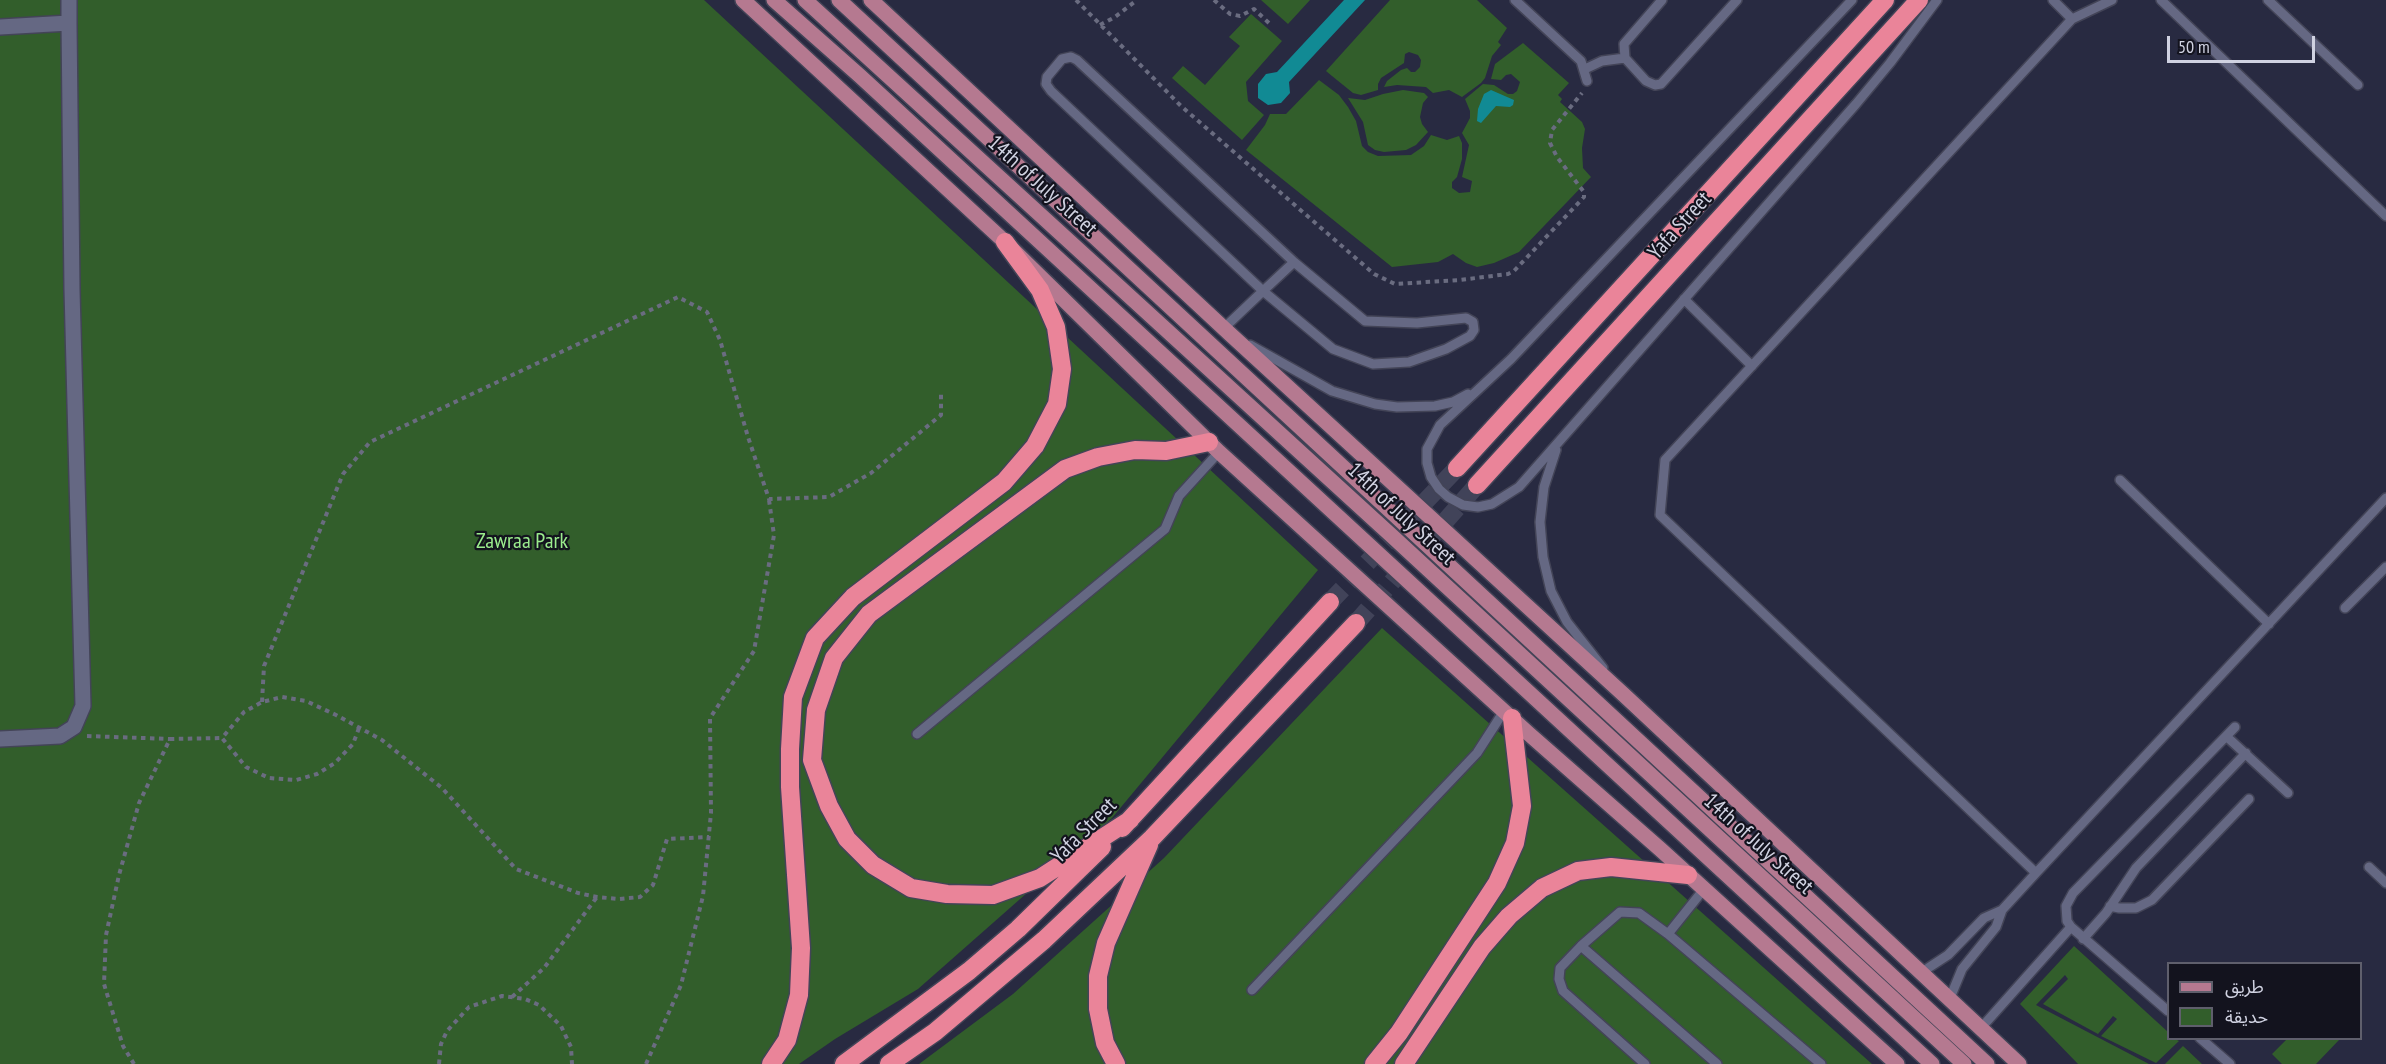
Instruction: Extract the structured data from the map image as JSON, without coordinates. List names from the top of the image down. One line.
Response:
{"streets":{"highway":["Yafa Street"],"main road":["14th of July Street"]},"parks":["Zawraa Park"],"legend":["طريق","حديقة"],"scale_bar":"50 m"}
